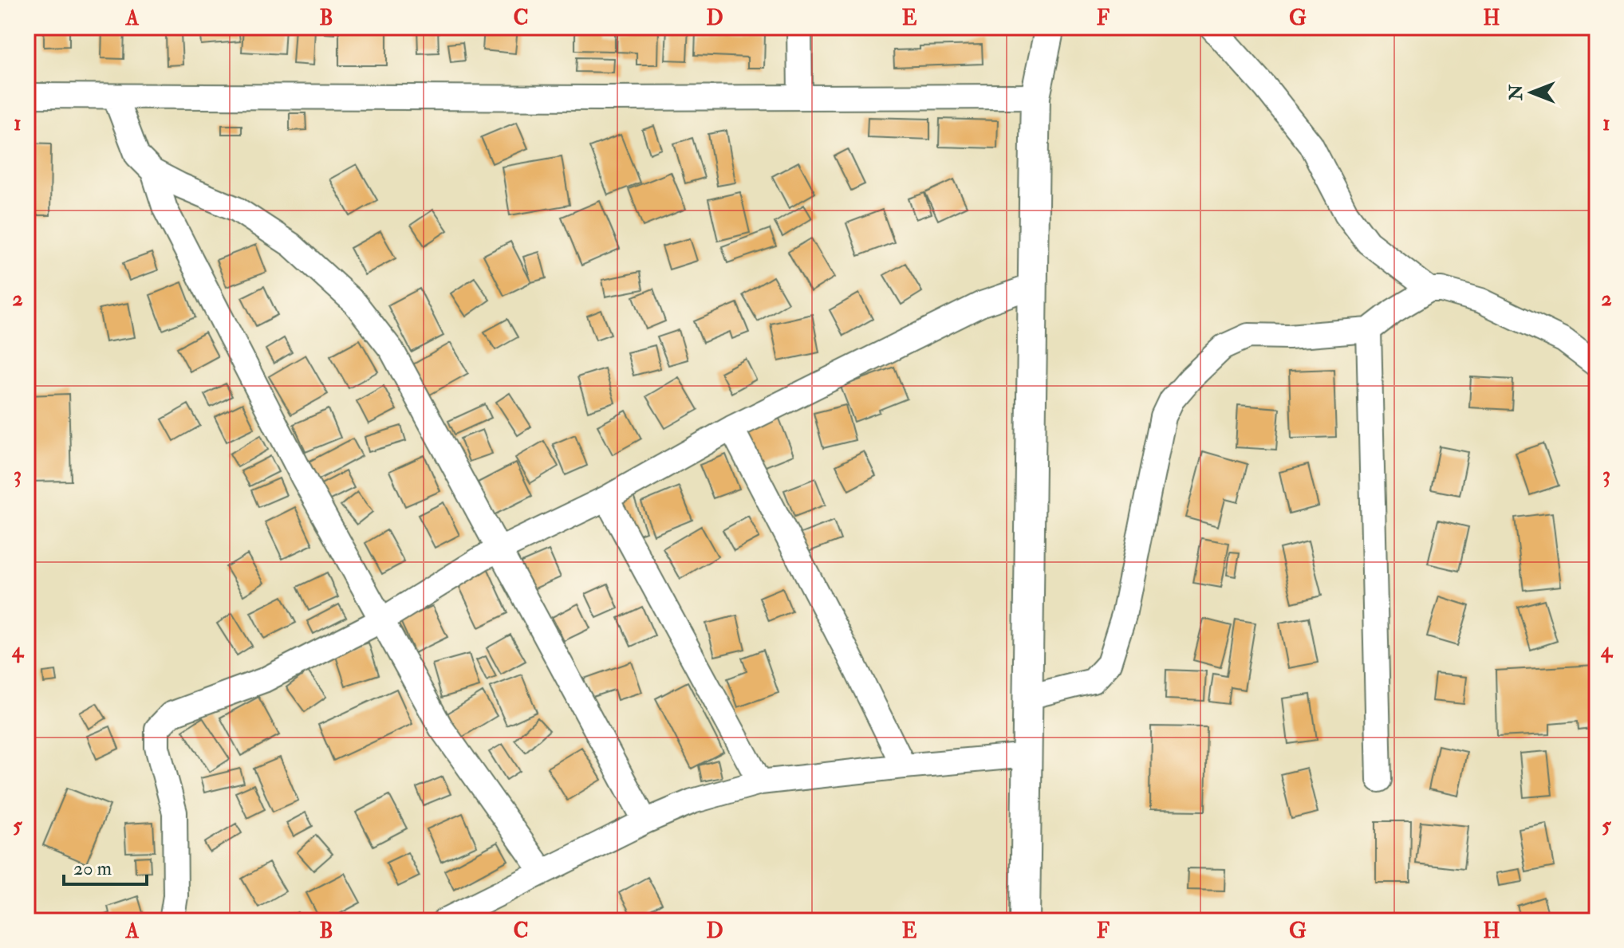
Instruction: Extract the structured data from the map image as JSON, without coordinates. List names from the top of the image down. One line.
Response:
{"scale_bar":"20 m","north":"left","grid":{"columns":["A","B","C","D","E","F","G","H"],"rows":["1","2","3","4","5"]}}
